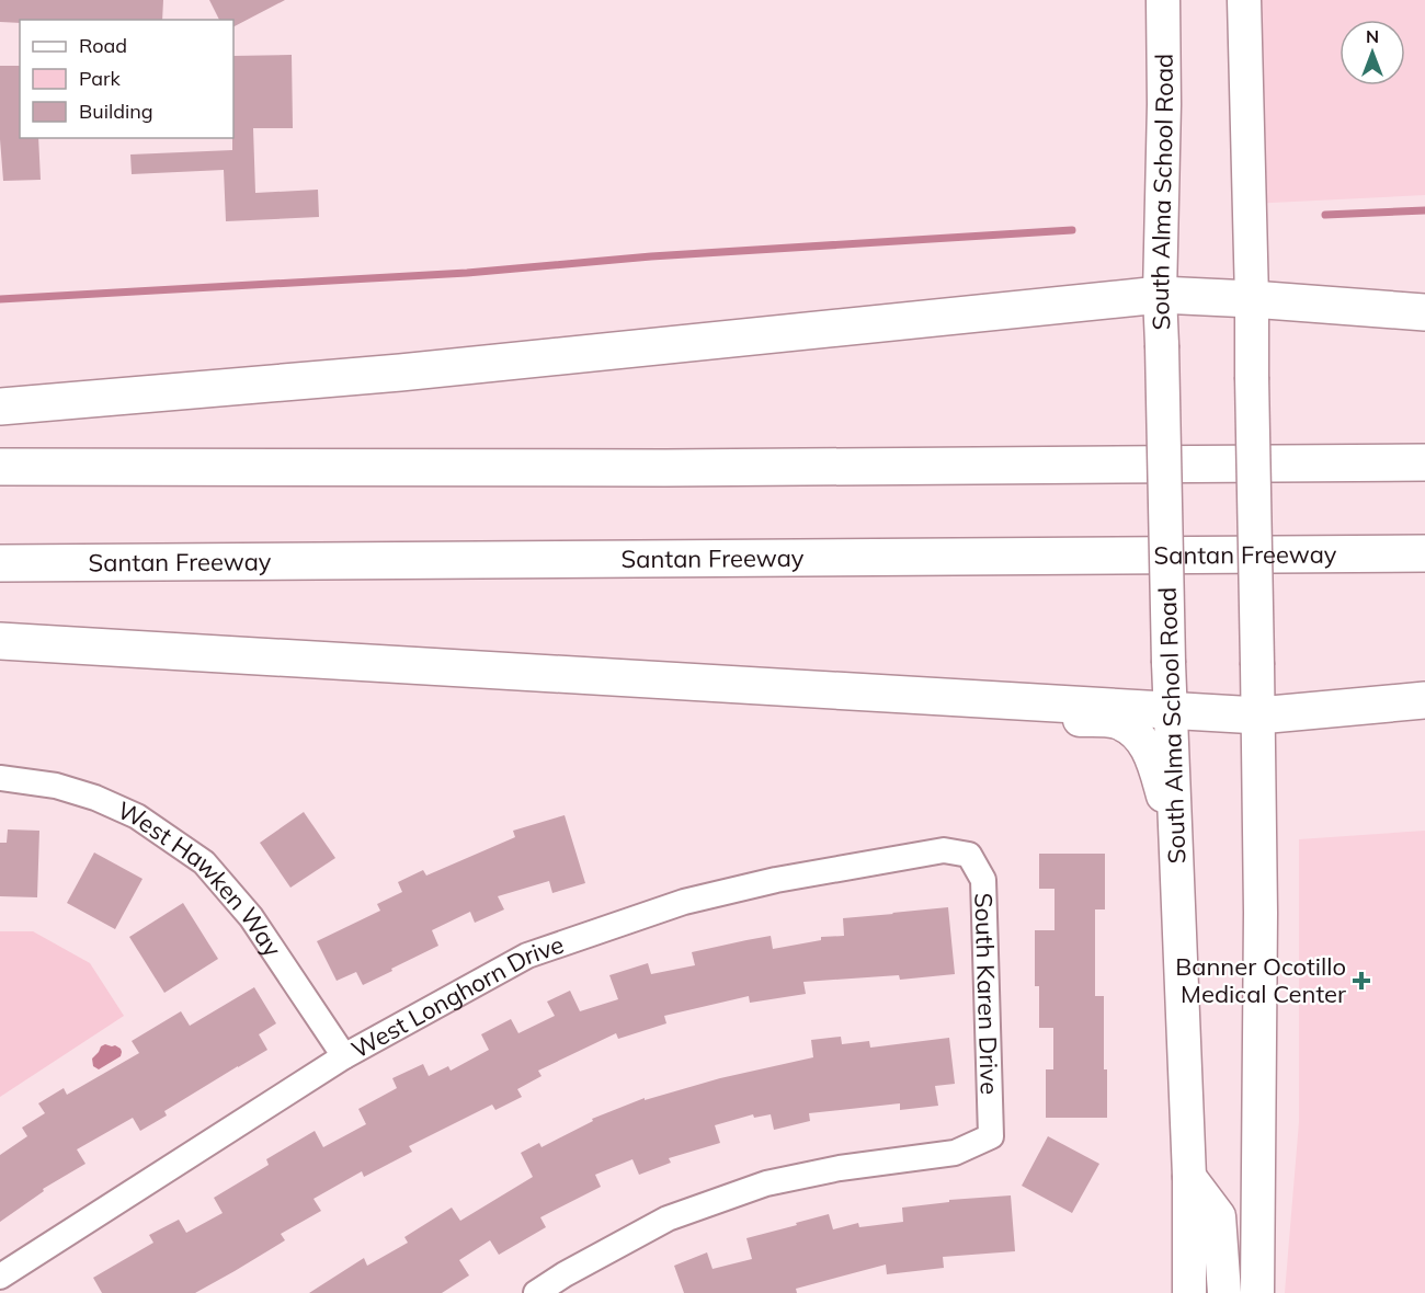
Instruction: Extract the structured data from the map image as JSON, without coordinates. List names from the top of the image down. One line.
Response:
{"streets":{"highway":["Santan Freeway"],"main road":["South Alma School Road"],"street":["West Hawken Way","South Karen Drive","West Longhorn Drive"]},"crossings":[["West Hawken Way","West Longhorn Drive"],["South Karen Drive","West Longhorn Drive"]],"places":{"health":["Banner Ocotillo Medical Center"]},"legend":["Road","Park","Building"],"north":"top"}
